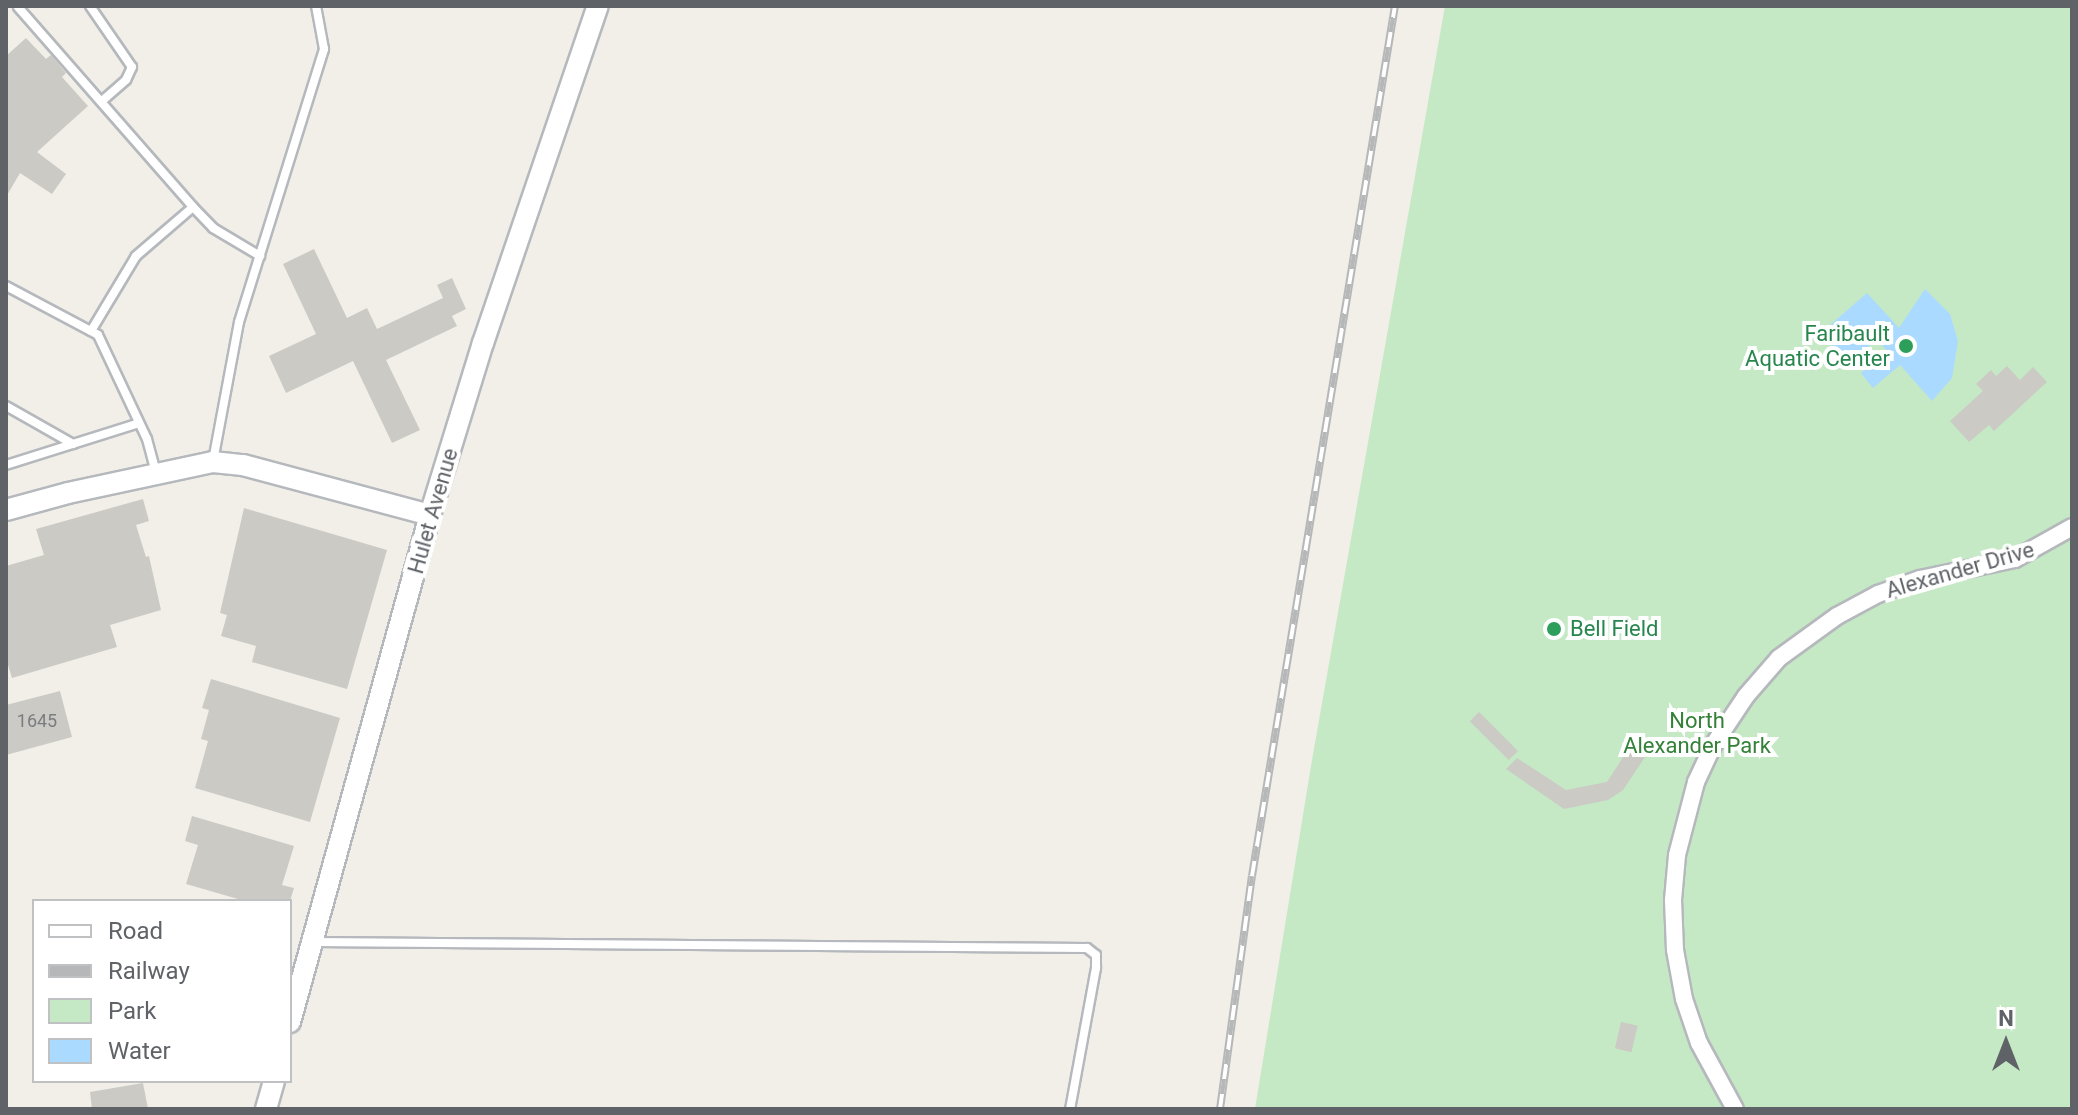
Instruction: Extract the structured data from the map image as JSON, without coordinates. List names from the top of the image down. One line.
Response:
{"streets":{"street":["Hulet Avenue","Alexander Drive"]},"parks":["North Alexander Park"],"places":["Faribault Aquatic Center","Bell Field"],"house_numbers":["1645"],"legend":["Road","Railway","Park","Water"],"north":"top"}
